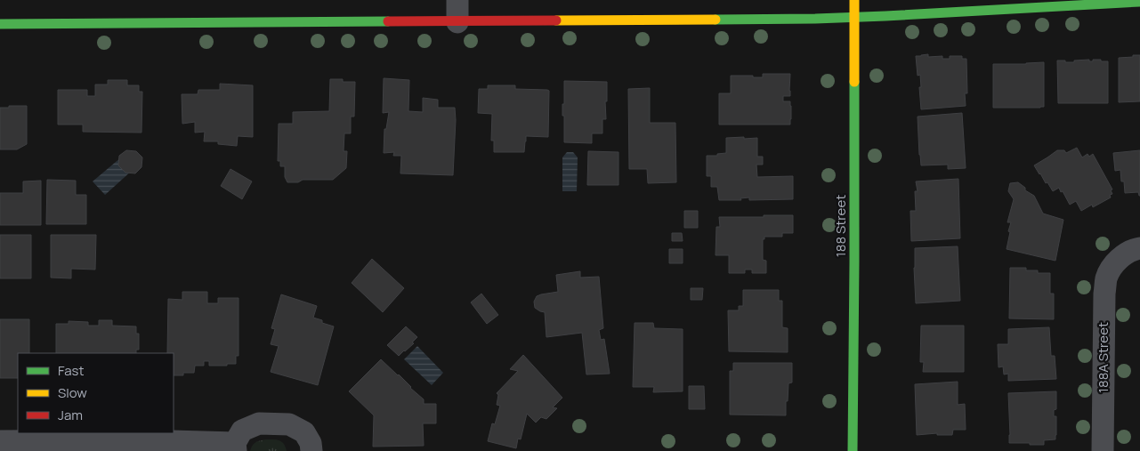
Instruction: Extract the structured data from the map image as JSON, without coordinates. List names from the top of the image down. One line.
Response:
{"streets":{"street":["188 Street","188A Street"]},"legend":["Fast","Slow","Jam"]}
